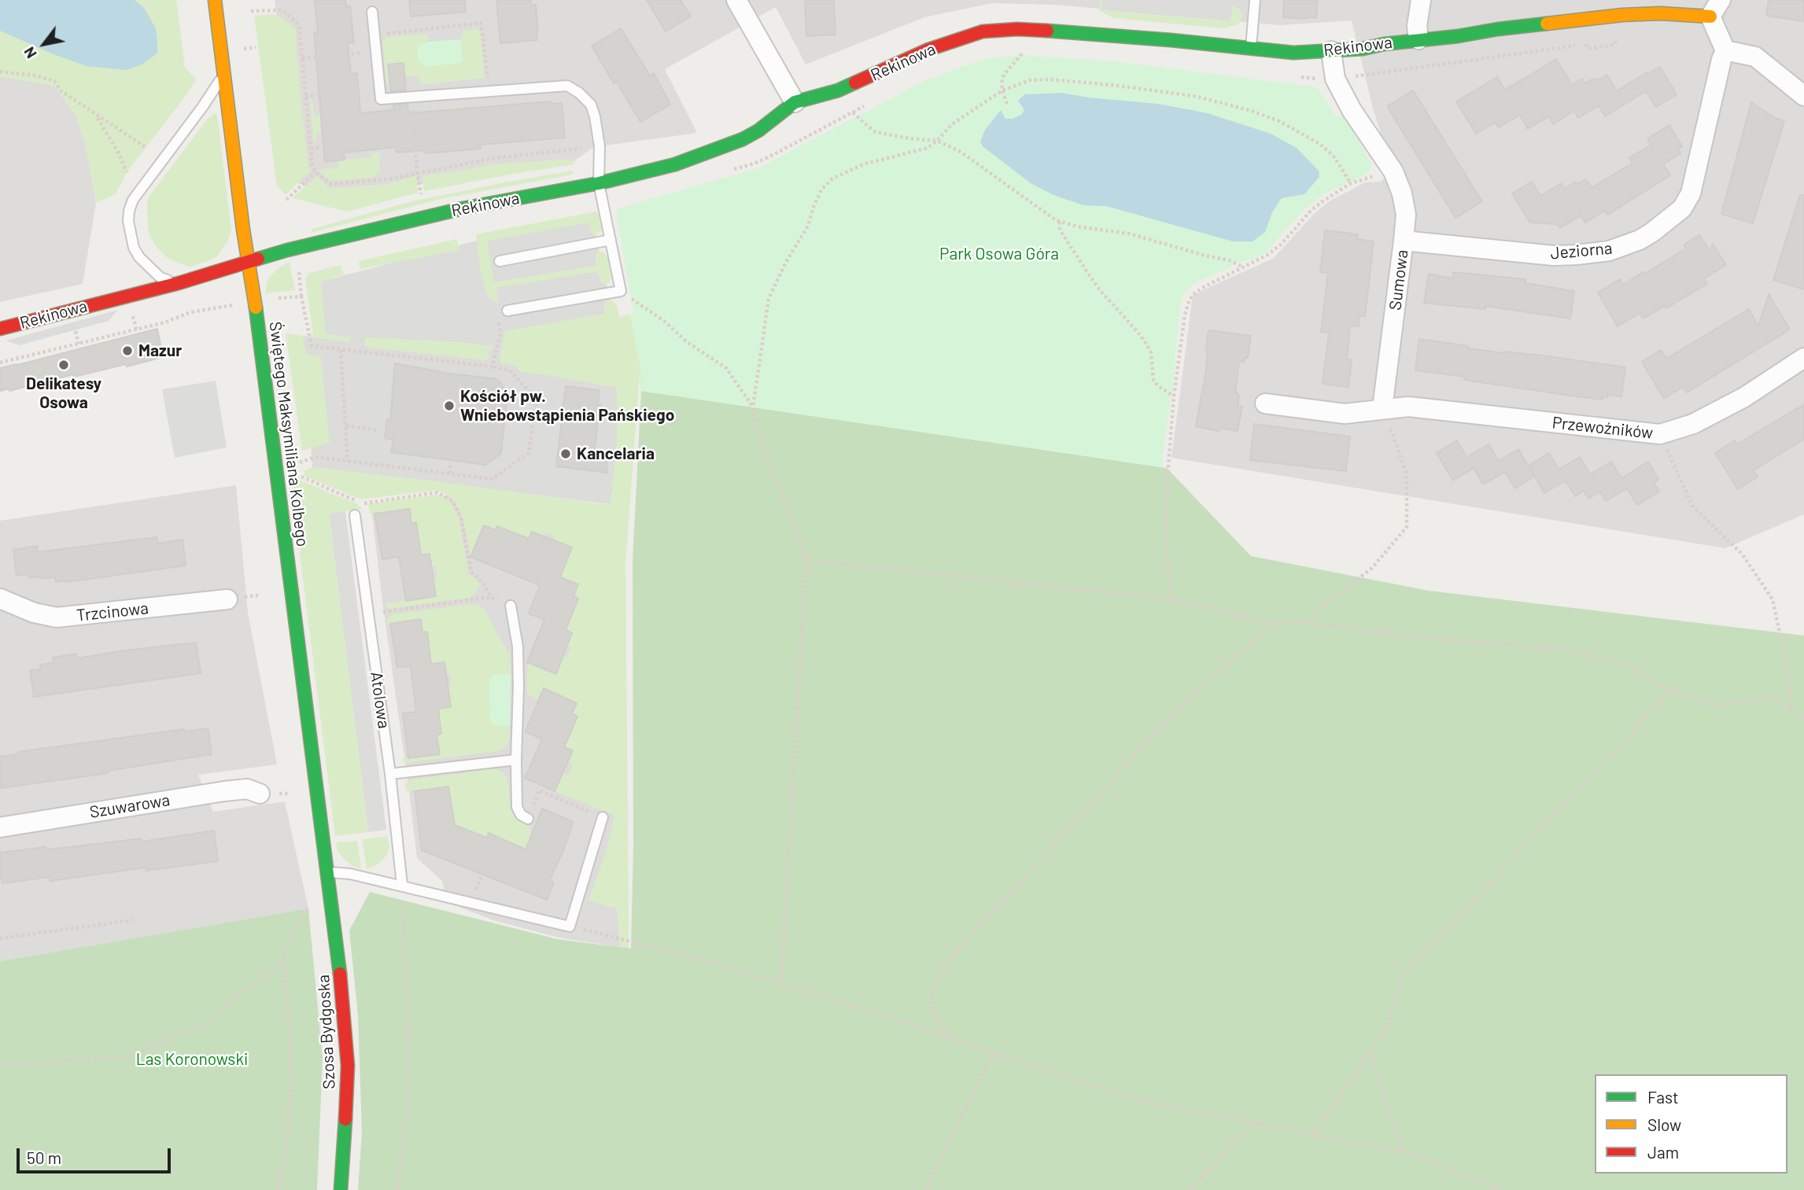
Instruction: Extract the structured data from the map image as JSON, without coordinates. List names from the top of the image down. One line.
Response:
{"streets":{"street":["Rekinowa","Jeziorna","Sumowa","Przewoźników","Świętego Maksymiliana Kolbego","Trzcinowa","Szuwarowa","Szosa Bydgoska"],"lane":["Atolowa"]},"crossings":[["Rekinowa","Sumowa"],["Rekinowa","Świętego Maksymiliana Kolbego"],["Jeziorna","Sumowa"],["Sumowa","Przewoźników"],["Świętego Maksymiliana Kolbego","Szosa Bydgoska"]],"parks":["Park Osowa Góra","Las Koronowski"],"places":["Mazur","Delikatesy Osowa","Kościół pw. Wniebowstąpienia Pańskiego","Kancelaria"],"legend":["Fast","Slow","Jam"],"scale_bar":"50 m","north":"bottom left"}
